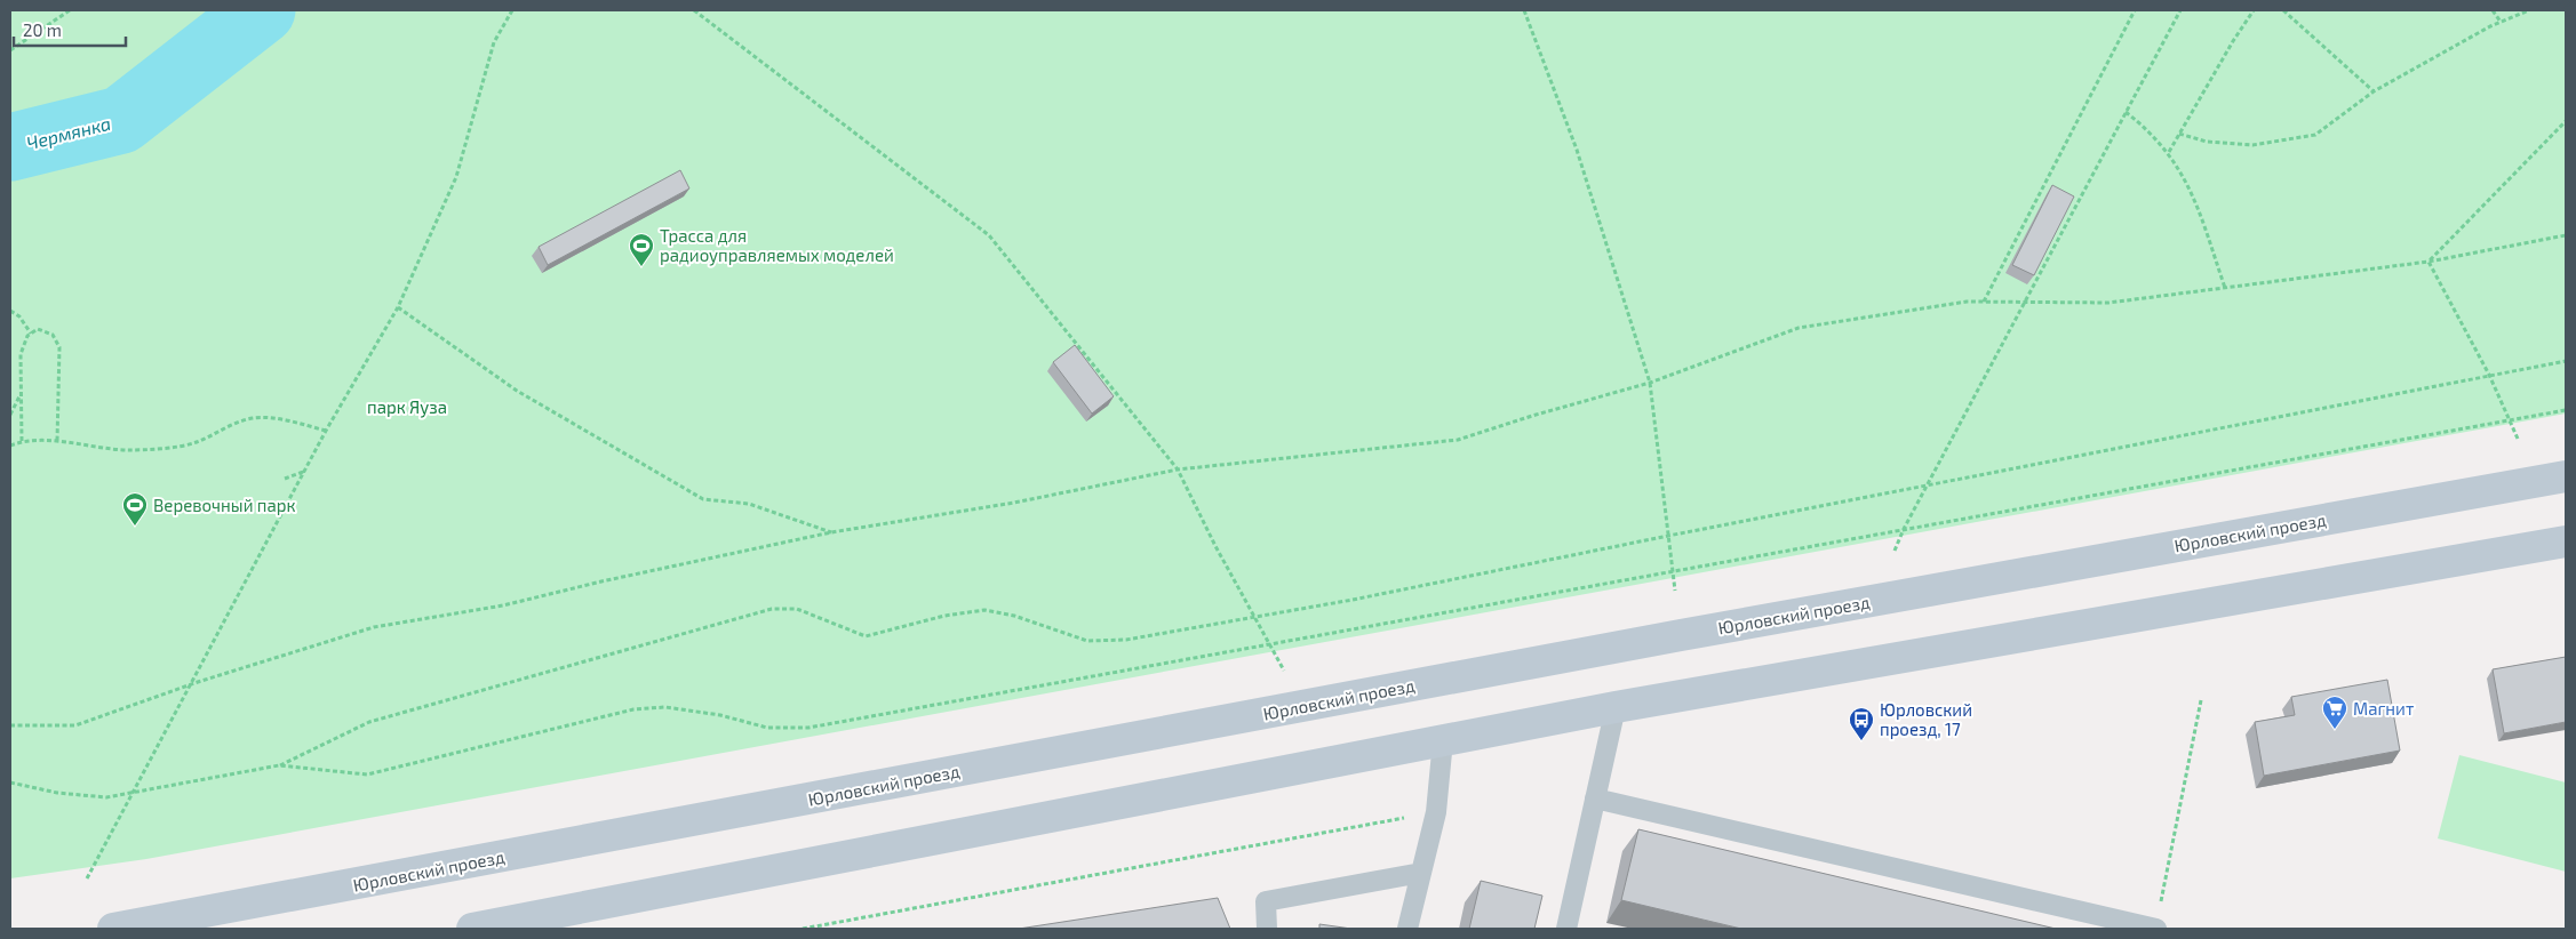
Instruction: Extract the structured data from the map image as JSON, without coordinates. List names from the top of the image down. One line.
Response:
{"streets":{"main road":["Юрловский проезд"]},"water":["Чермянка"],"parks":["парк Яуза"],"places":{"sports":["Трасса для радиоуправляемых моделей","Веревочный парк"],"supermarket":["Магнит"],"bus stop":["Юрловский проезд, 17"]},"scale_bar":"20 m"}
